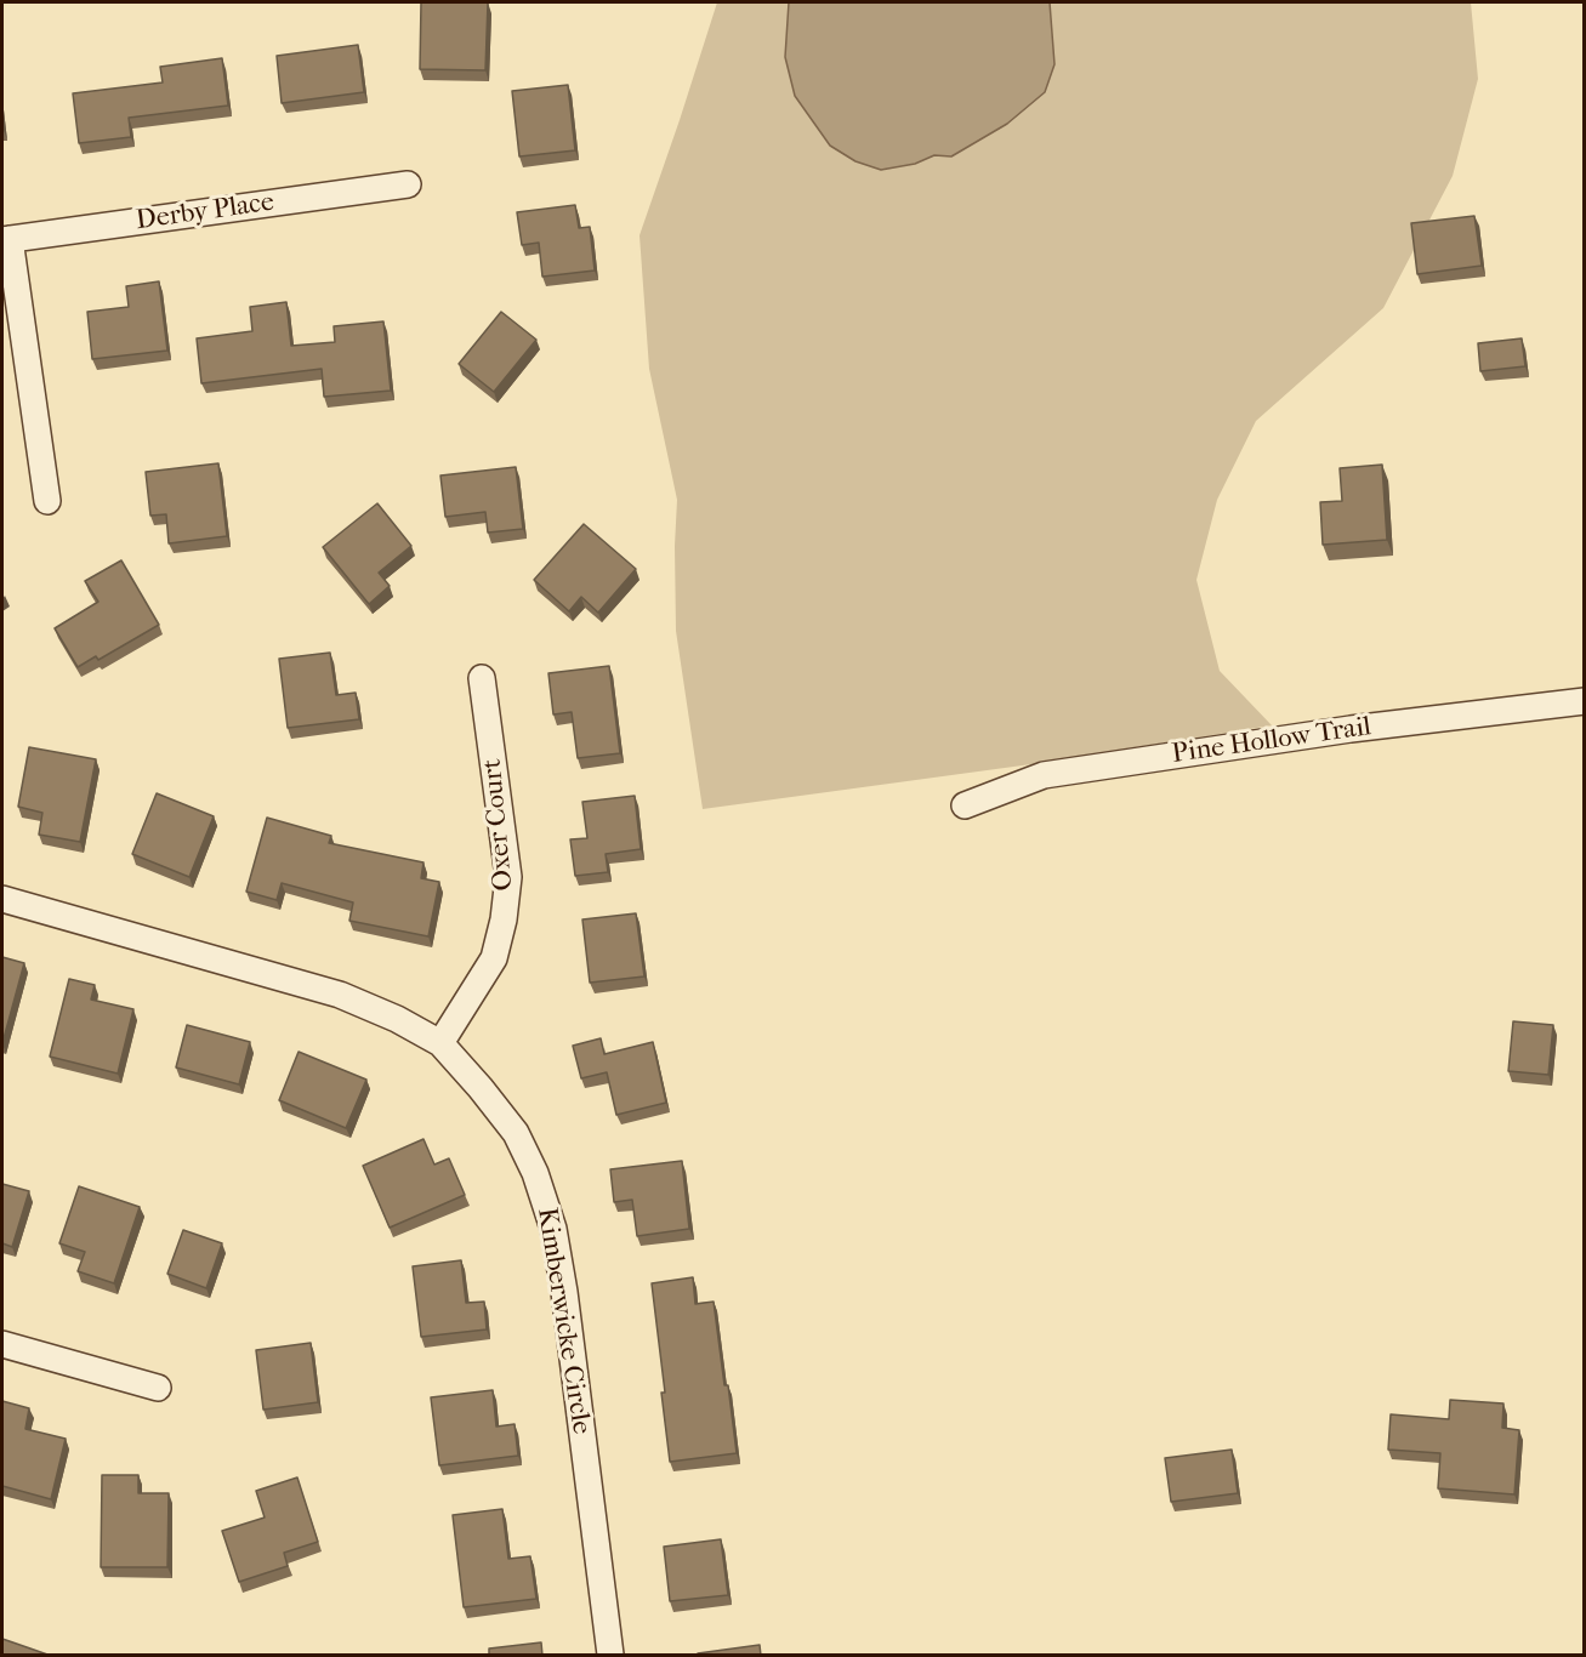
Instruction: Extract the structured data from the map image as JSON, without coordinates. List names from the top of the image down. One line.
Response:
{"streets":{"street":["Derby Place","Pine Hollow Trail","Oxer Court","Kimberwicke Circle"]},"crossings":[["Oxer Court","Kimberwicke Circle"]]}
